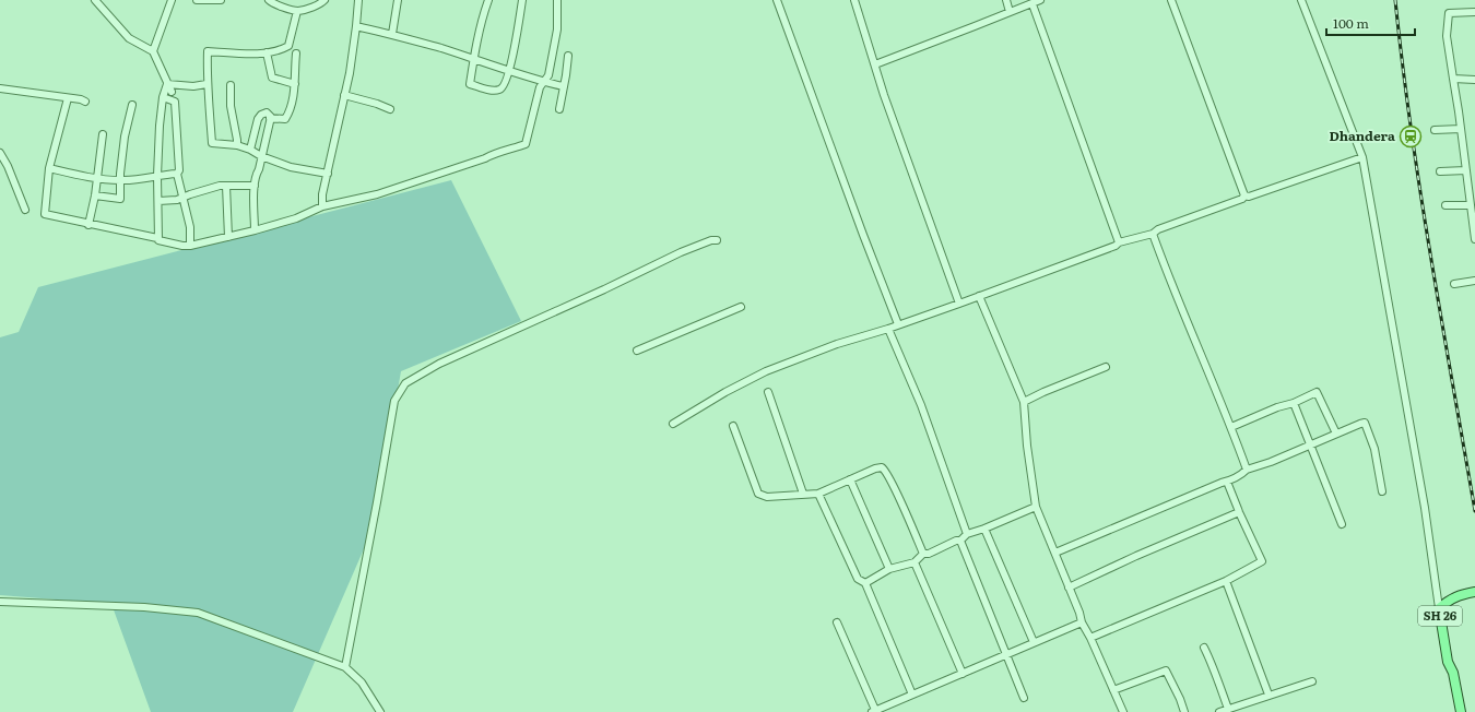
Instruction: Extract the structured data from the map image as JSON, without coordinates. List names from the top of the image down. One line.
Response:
{"streets":{"main road":["SH 26"]},"places":{"station":["Dhandera"]},"scale_bar":"100 m"}
